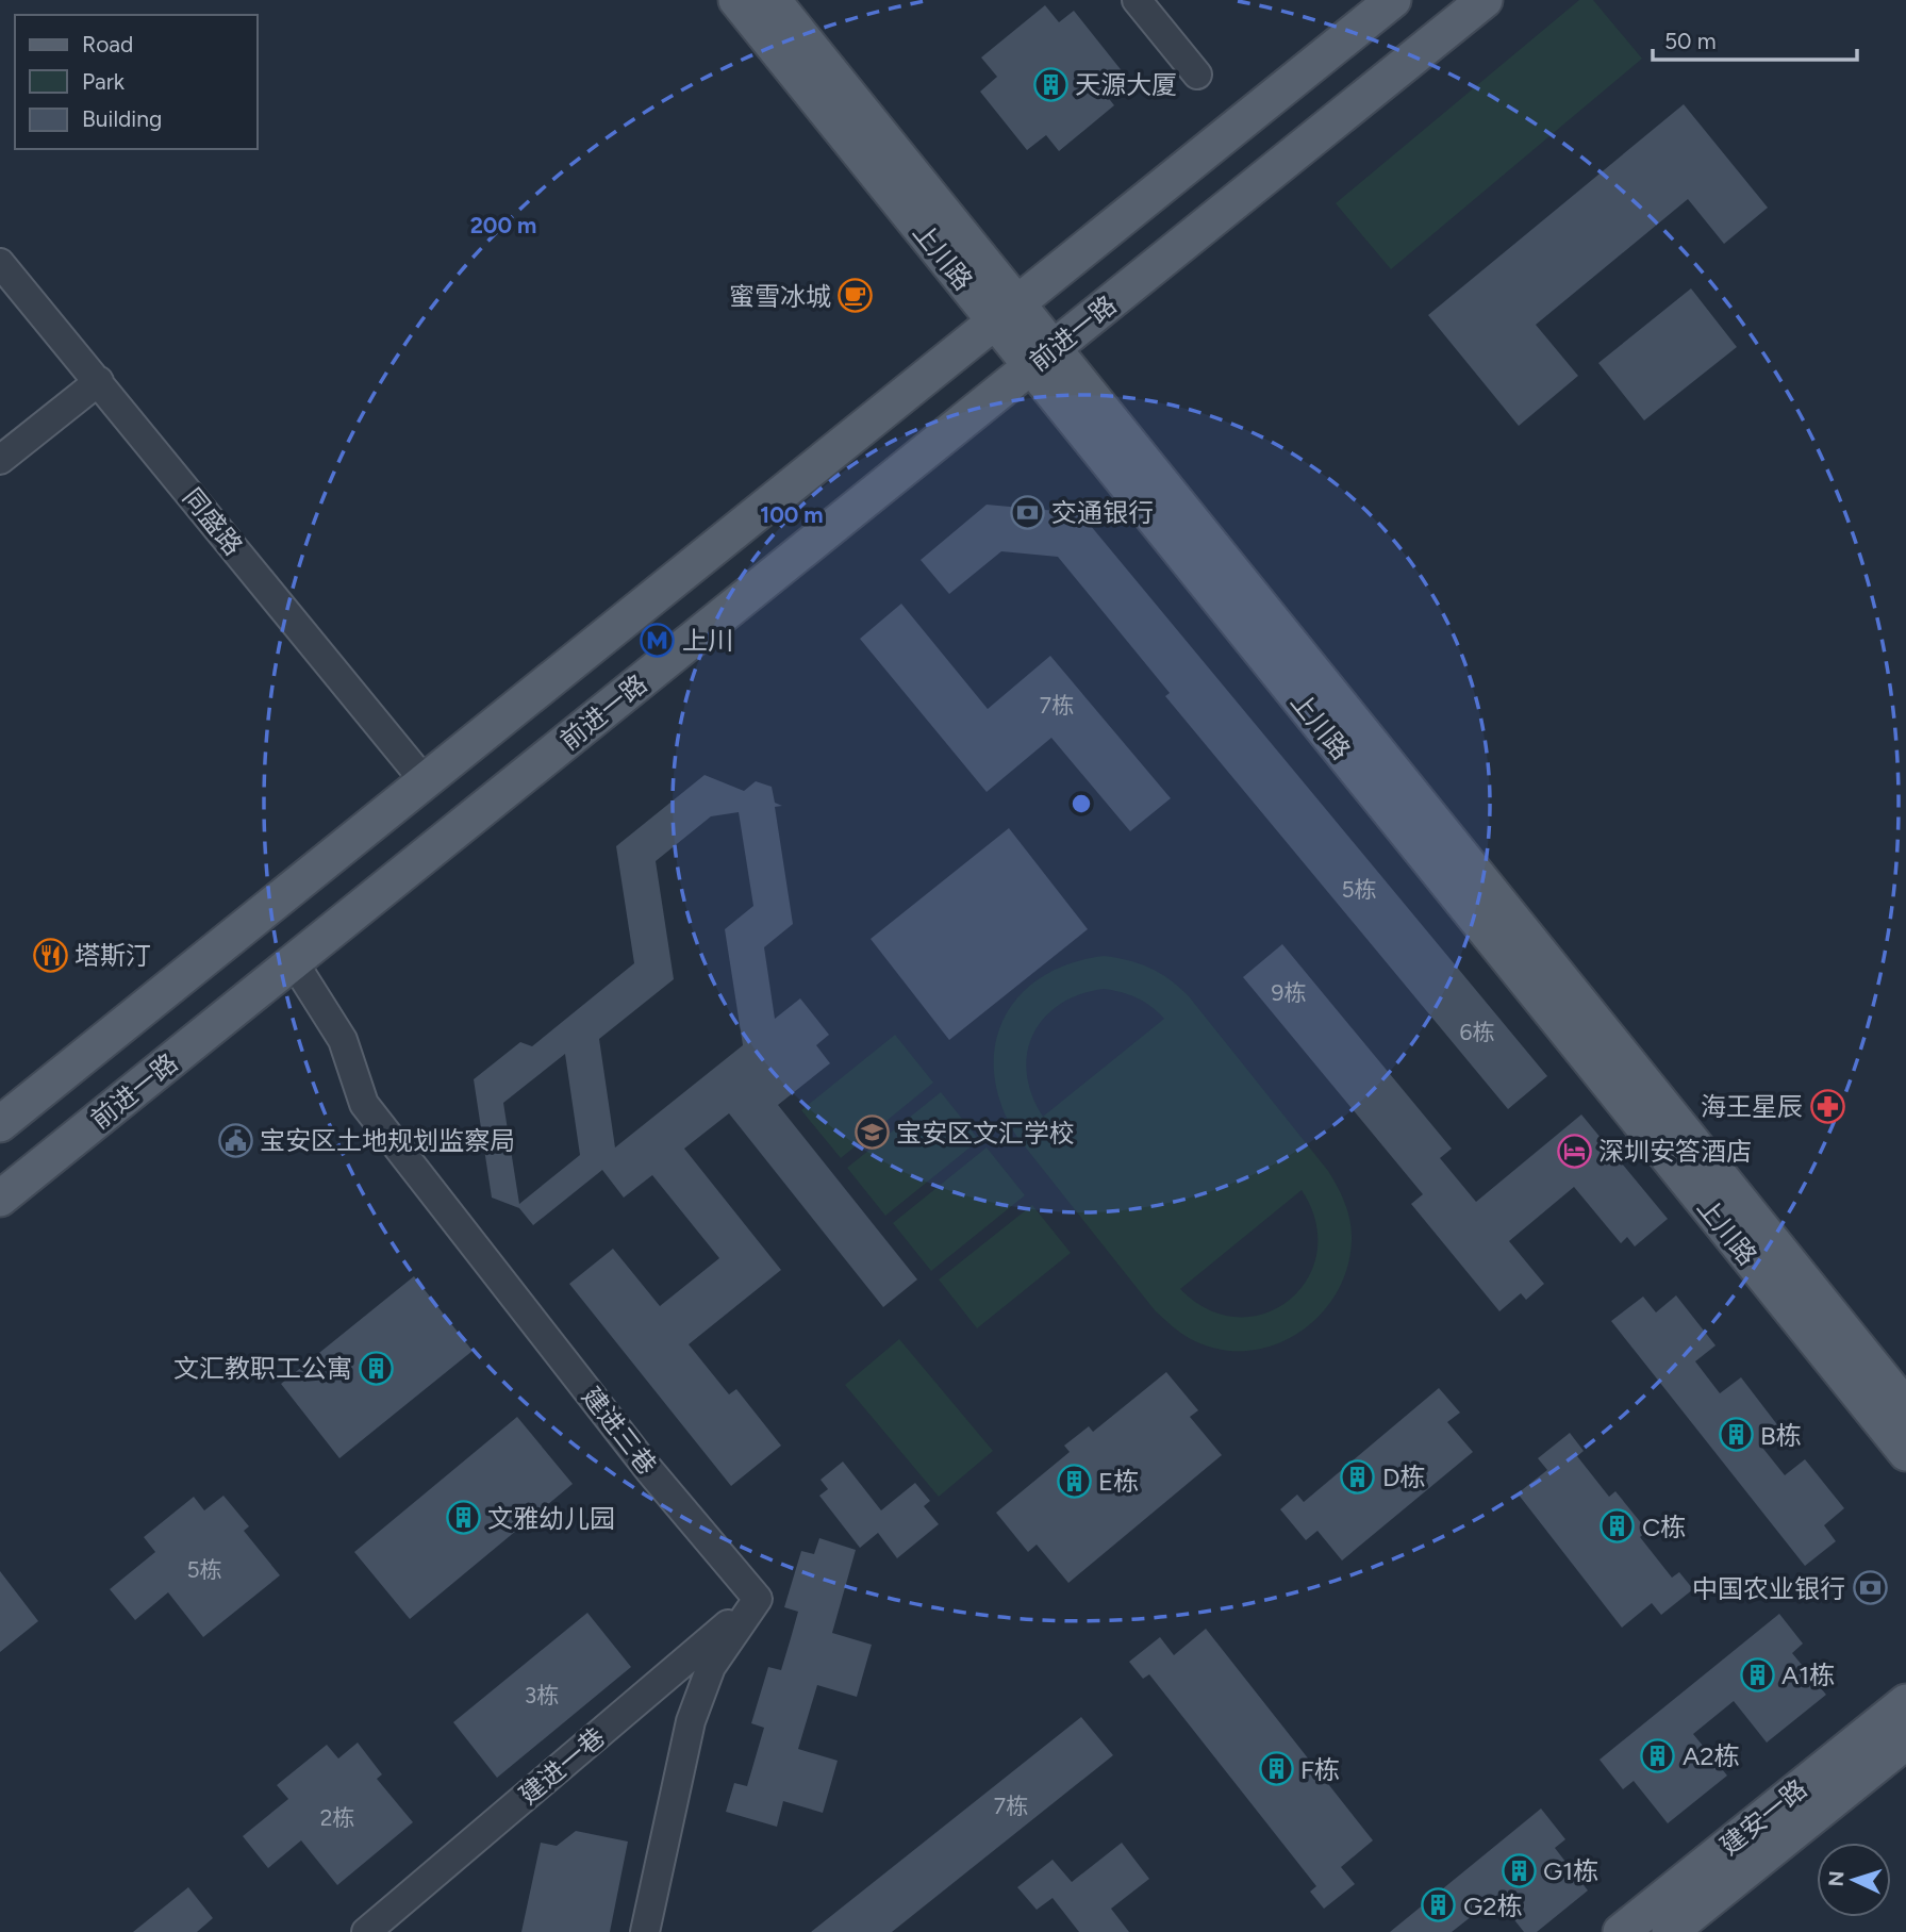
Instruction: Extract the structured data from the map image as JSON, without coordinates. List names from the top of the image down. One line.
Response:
{"streets":{"main road":["上川路","前进一路","建安一路"],"street":["同盛路","建进三巷","建进一巷"]},"crossings":[["上川路","前进一路"],["前进一路","建进三巷"],["建进三巷","建进一巷"]],"places":{"building":["天源大厦","文汇教职工公寓","B栋","D栋","E栋","文雅幼儿园","C栋","A1栋","A2栋","F栋","G1栋","G2栋"],"cafe":["蜜雪冰城"],"bank":["交通银行","中国农业银行"],"metro station":["上川"],"restaurant":["塔斯汀"],"pharmacy":["海王星辰"],"school or university":["宝安区文汇学校"],"public building":["宝安区土地规划监察局"],"hotel":["深圳安答酒店"]},"house_numbers":["7栋","5栋","9栋","6栋","5栋","3栋","7栋","2栋"],"legend":["Road","Park","Building"],"scale_bar":"50 m","north":"left","rings":["200 m","100 m"]}
